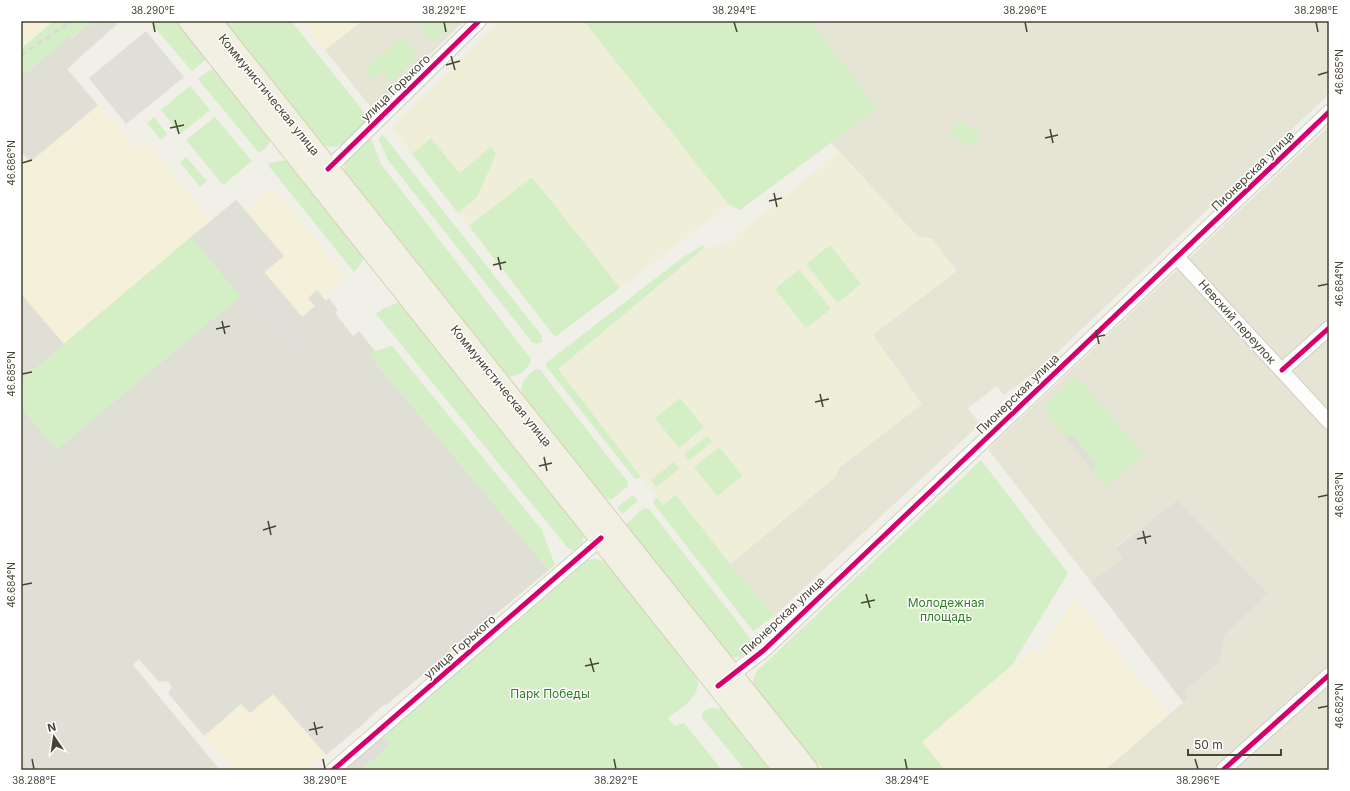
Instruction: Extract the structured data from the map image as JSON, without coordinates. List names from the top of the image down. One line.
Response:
{"streets":{"main road":["Коммунистическая улица"],"street":["улица Горького","Пионерская улица","Невский переулок"]},"crossings":[["улица Горького","Коммунистическая улица"],["Коммунистическая улица","Пионерская улица"],["Пионерская улица","Невский переулок"]],"parks":["Молодежная площадь","Парк Победы"],"scale_bar":"50 m","north":"top","coordinates":["38.290°E","38.292°E","38.294°E","38.296°E","38.298°E","46.685°N","46.686°N","46.684°N","46.683°N","46.682°N","38.288°E"]}
